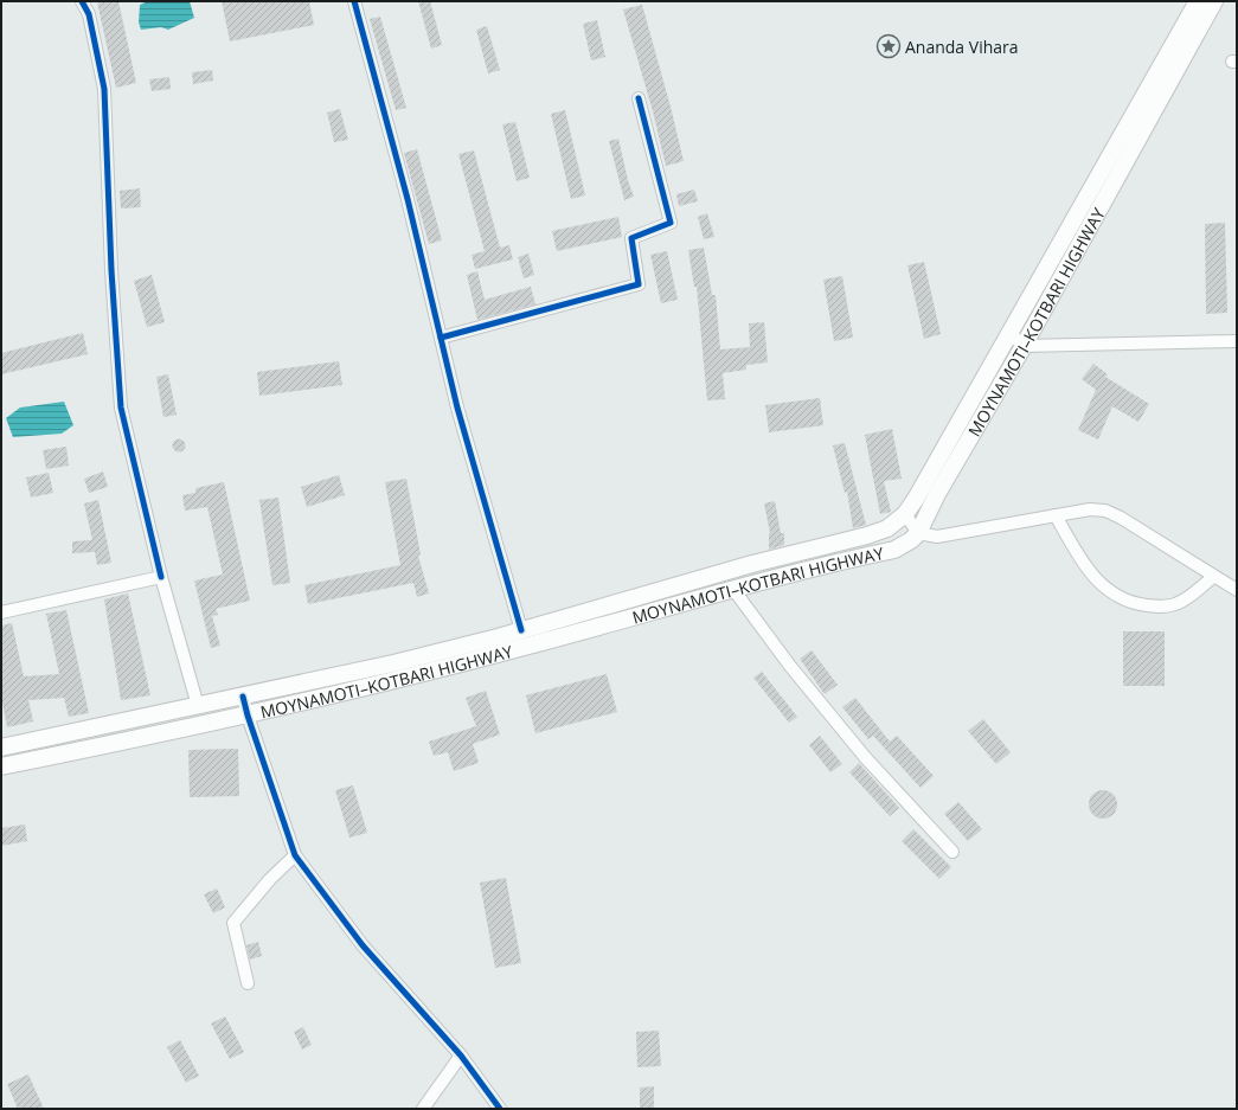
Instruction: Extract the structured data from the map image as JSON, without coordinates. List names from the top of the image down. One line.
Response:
{"streets":{"main road":["MOYNAMOTI–KOTBARI HIGHWAY"]},"places":{"place":["Ananda Vihara"]}}
